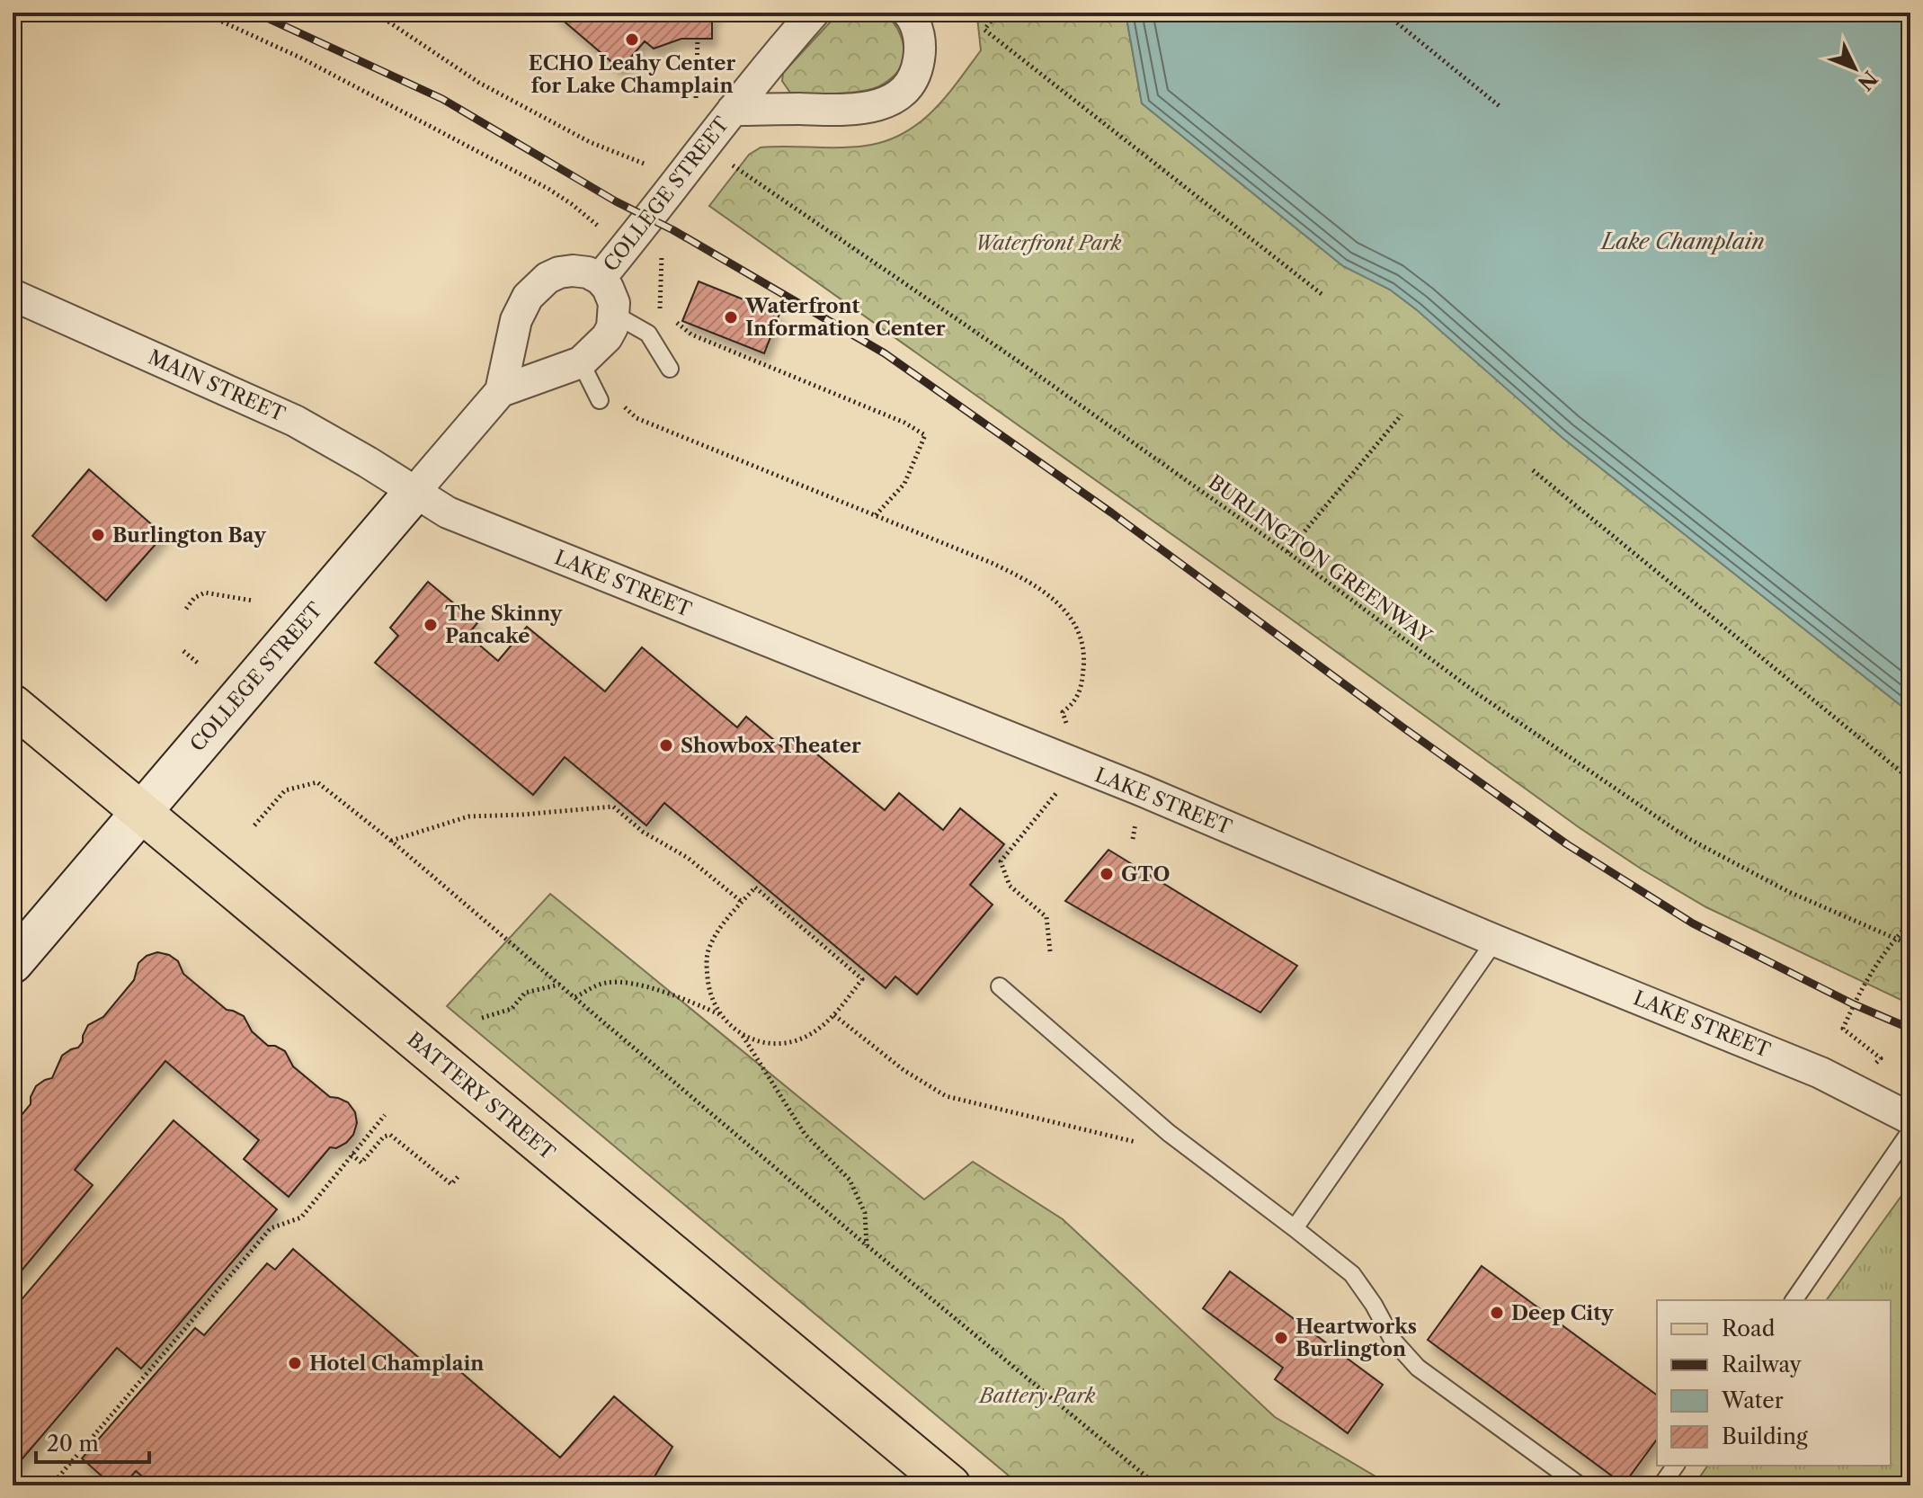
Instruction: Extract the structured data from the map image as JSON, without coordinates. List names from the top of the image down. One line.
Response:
{"streets":{"main road":["BATTERY STREET"],"street":["COLLEGE STREET","MAIN STREET","LAKE STREET"],"path":["BURLINGTON GREENWAY"]},"crossings":[["COLLEGE STREET","MAIN STREET"],["COLLEGE STREET","LAKE STREET"],["COLLEGE STREET","BATTERY STREET"],["MAIN STREET","LAKE STREET"]],"water":["Lake Champlain"],"parks":["Waterfront Park","Battery Park"],"places":["ECHO Leahy Center for Lake Champlain","Waterfront Information Center","Burlington Bay","The Skinny Pancake","Showbox Theater","GTO","Deep City","Heartworks Burlington","Hotel Champlain"],"legend":["Road","Railway","Water","Building"],"scale_bar":"20 m","north":"bottom right"}
